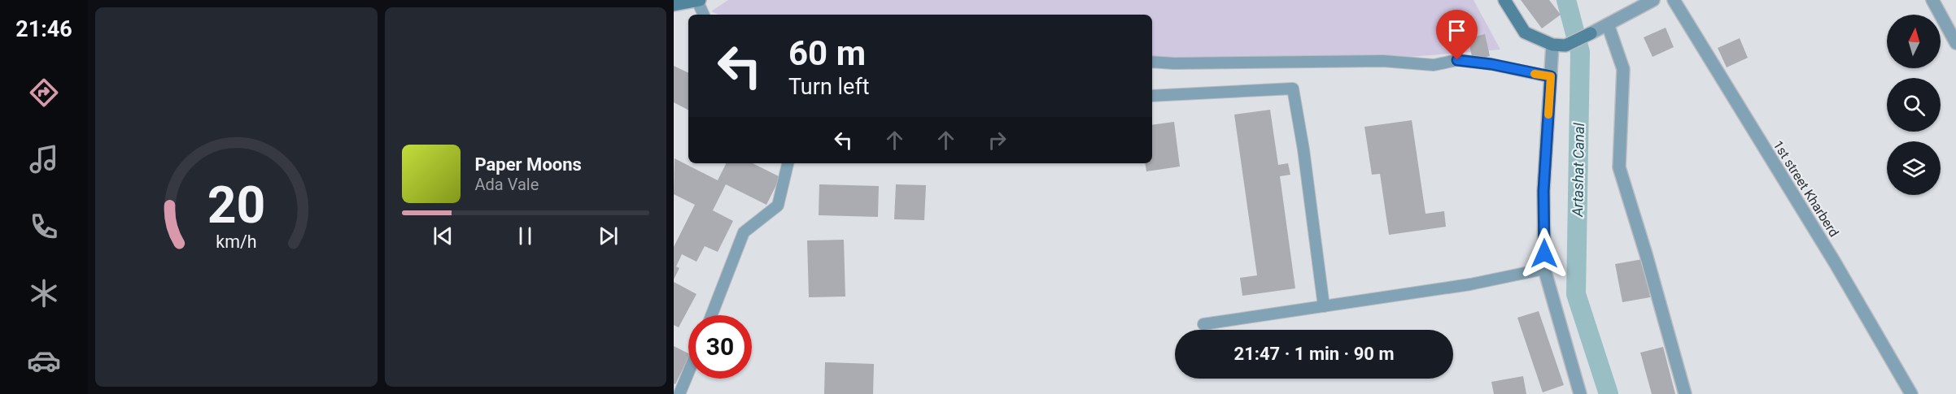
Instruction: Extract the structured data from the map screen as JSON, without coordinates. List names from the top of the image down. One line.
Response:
{"streets":{"street":["1st street Kharberd"]},"water":["Artashat Canal"],"north":"top","page":{"tabs":"21:46","turn":["60 m","Turn left"],"song":["Paper Moons","Ada Vale"],"limit":"30","trip":"21:47 · 1 min · 90 m","gauge":["20","km/h"]}}
